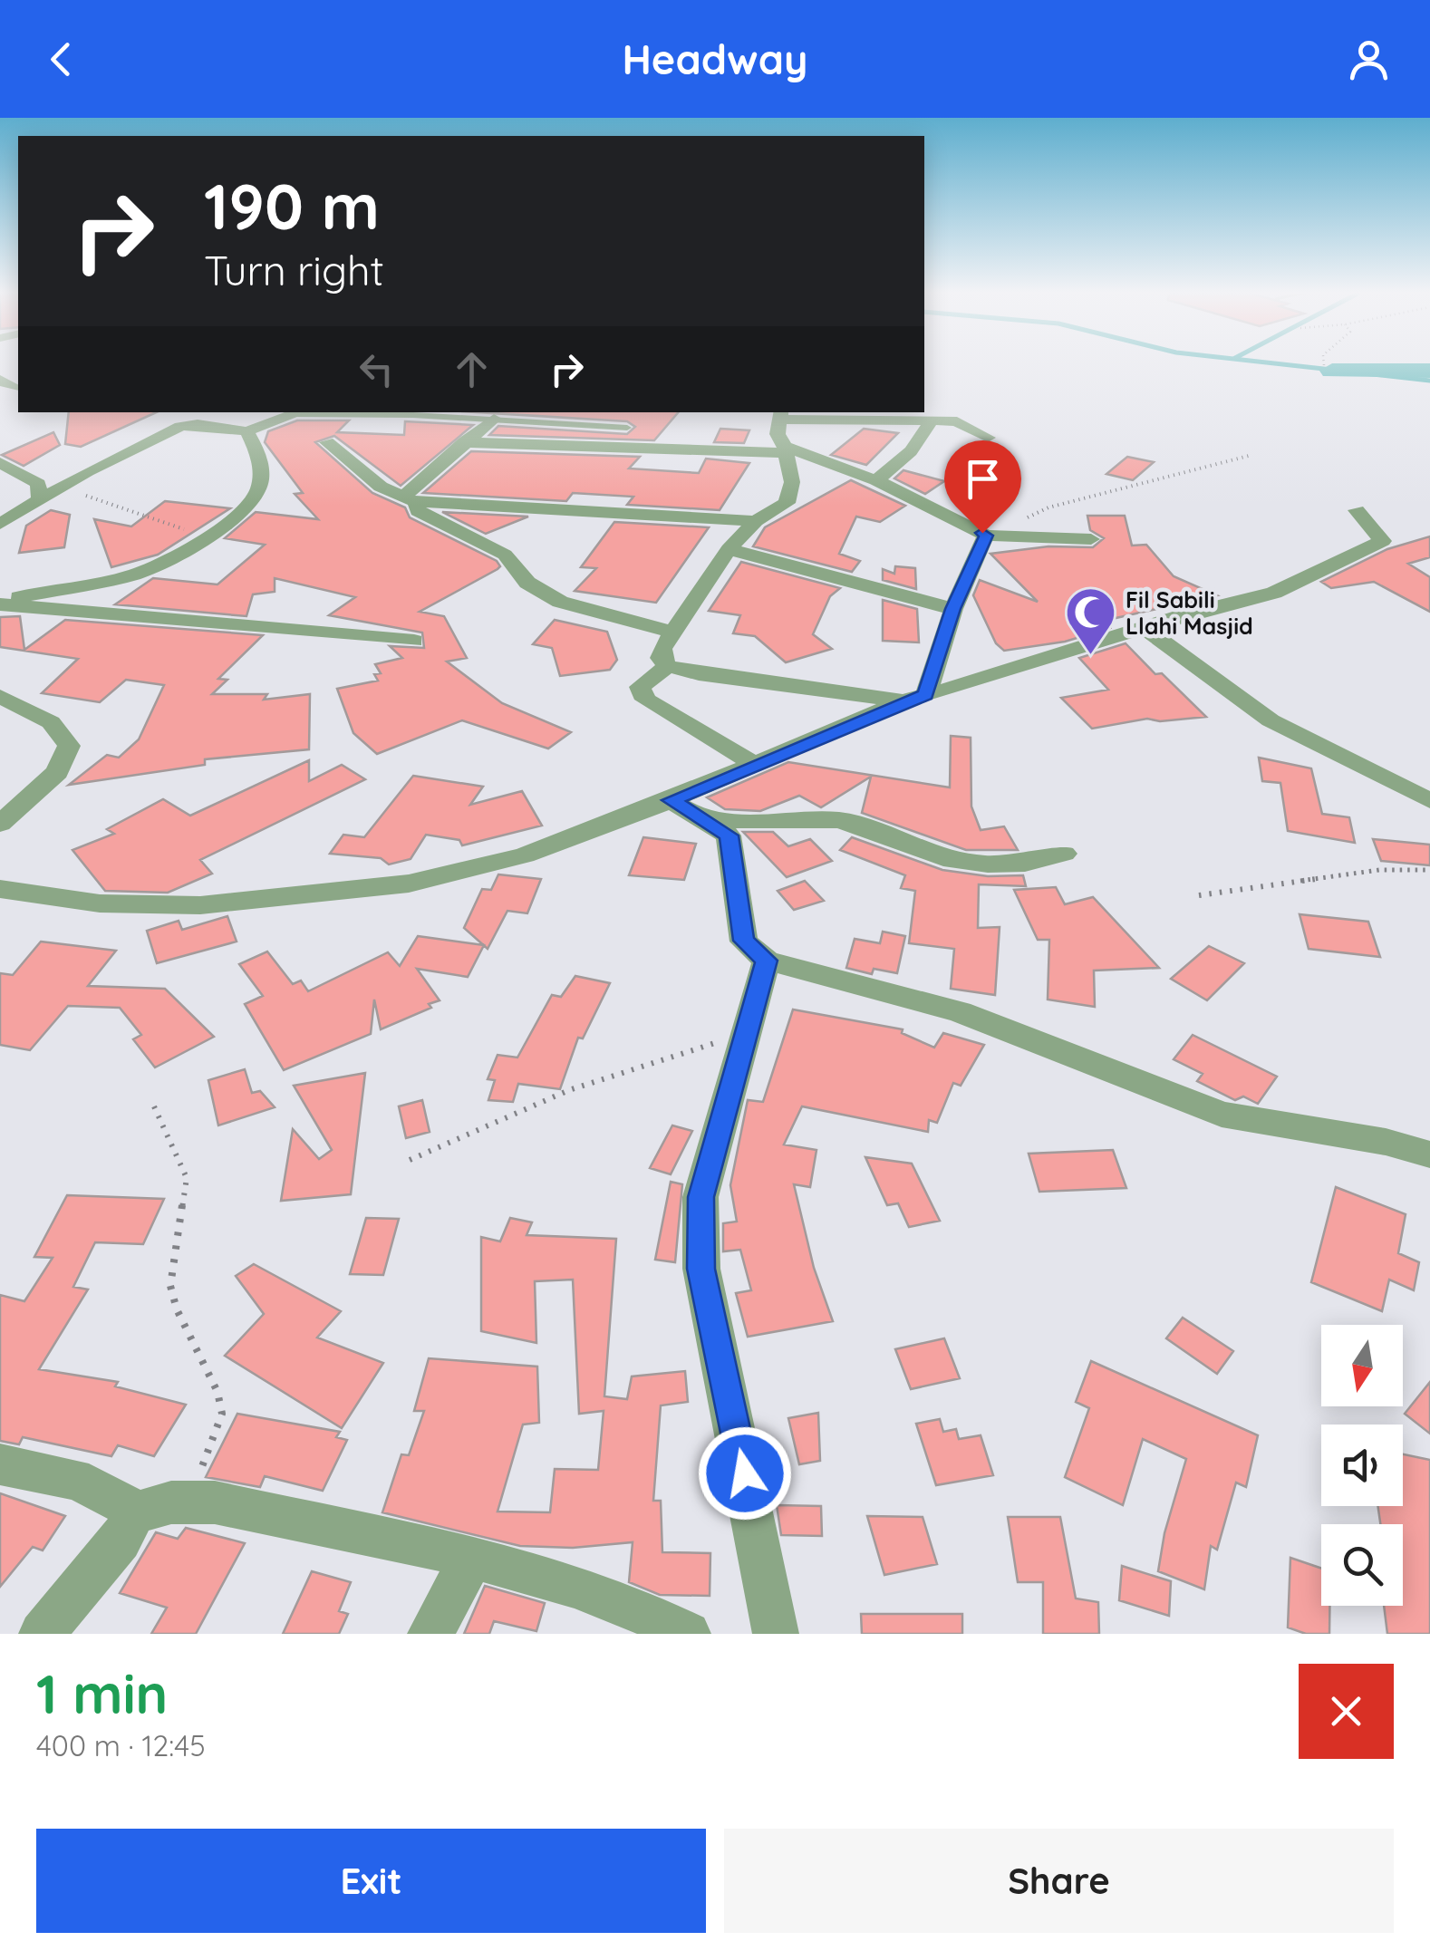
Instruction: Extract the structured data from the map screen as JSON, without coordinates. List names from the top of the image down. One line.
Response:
{"places":{"mosque":["Fil Sabili Llahi Masjid"]},"north":"bottom","page":{"header":"Headway","turn":["190 m","Turn right"],"heading":["1 min","400 m · 12:45"],"buttons":["Exit","Share"]}}
